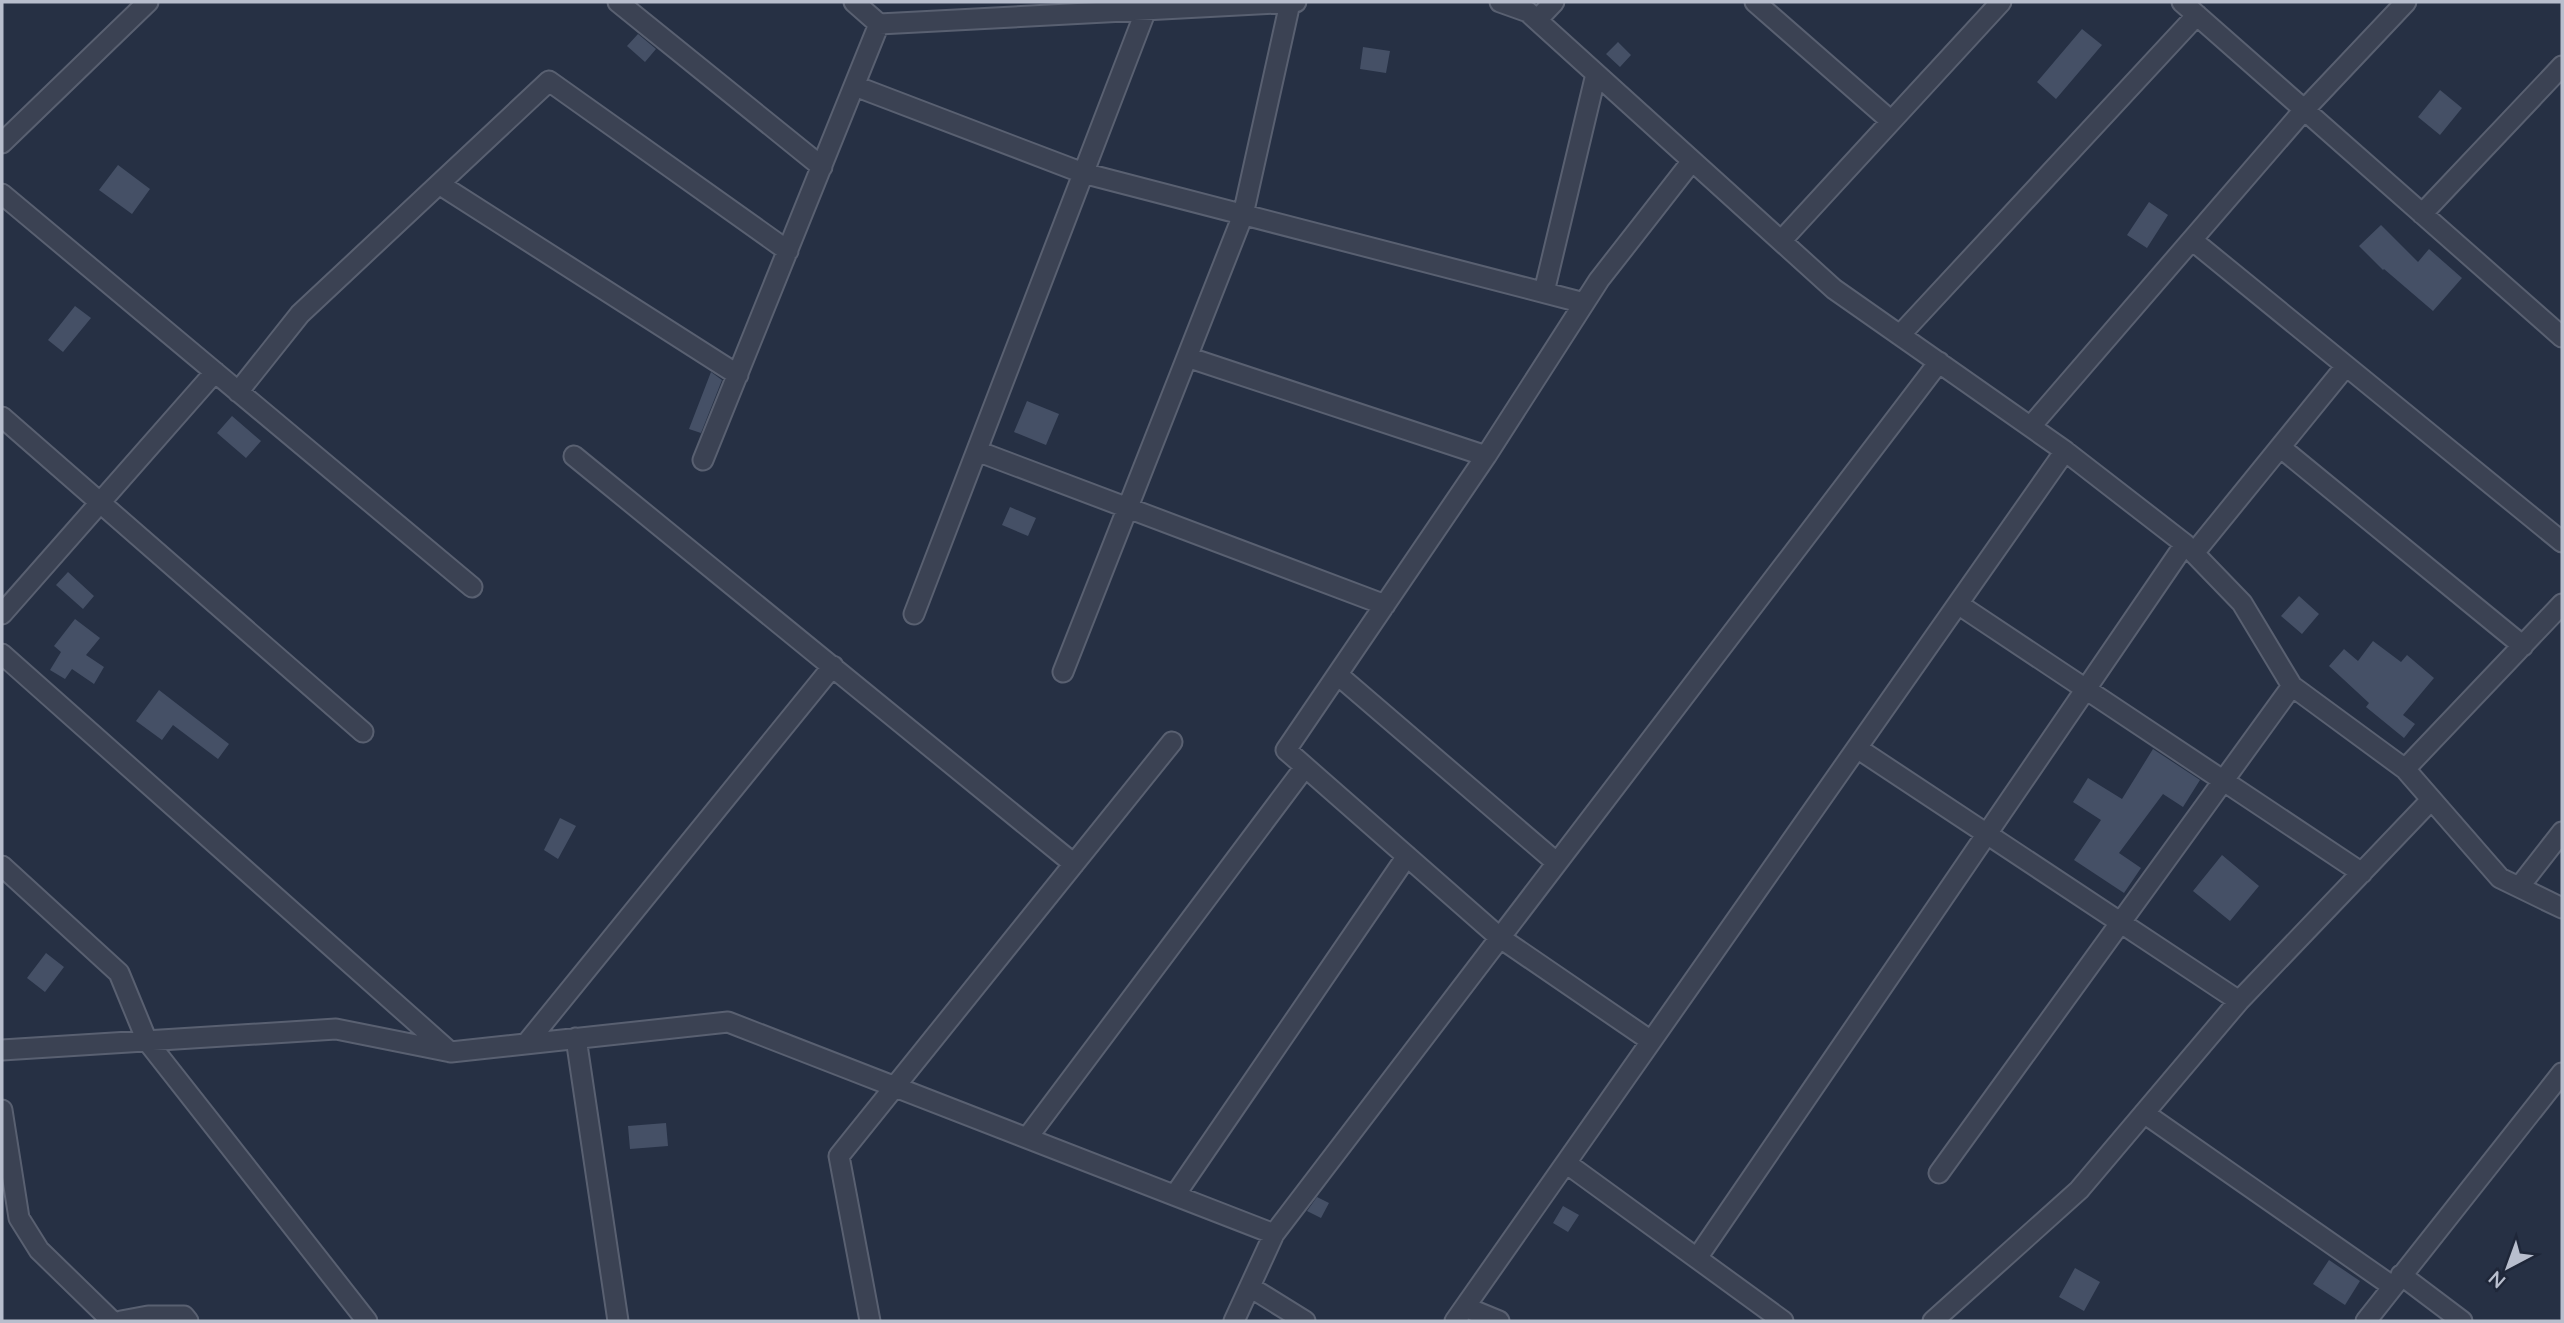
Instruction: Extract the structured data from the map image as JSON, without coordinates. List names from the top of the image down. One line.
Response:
{"north":"bottom left"}
